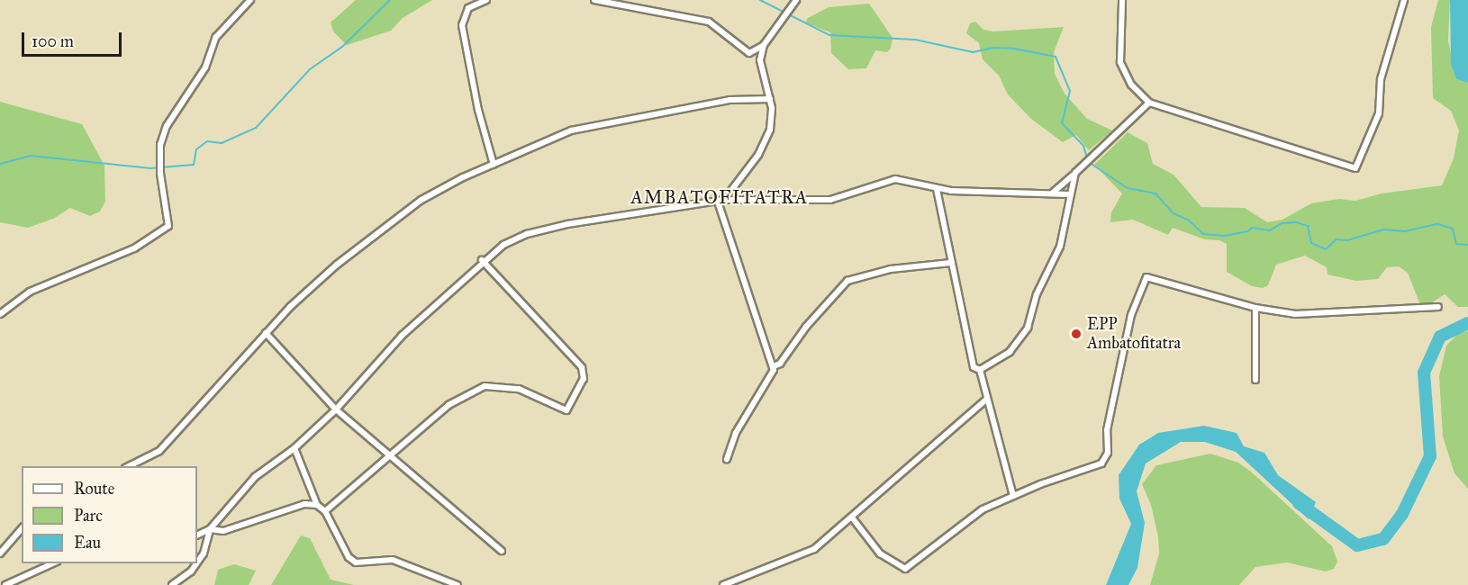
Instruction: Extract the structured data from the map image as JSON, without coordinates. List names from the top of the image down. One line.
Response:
{"districts":["AMBATOFITATRA"],"places":["EPP Ambatofitatra"],"legend":["Route","Parc","Eau"],"scale_bar":"100 m"}
